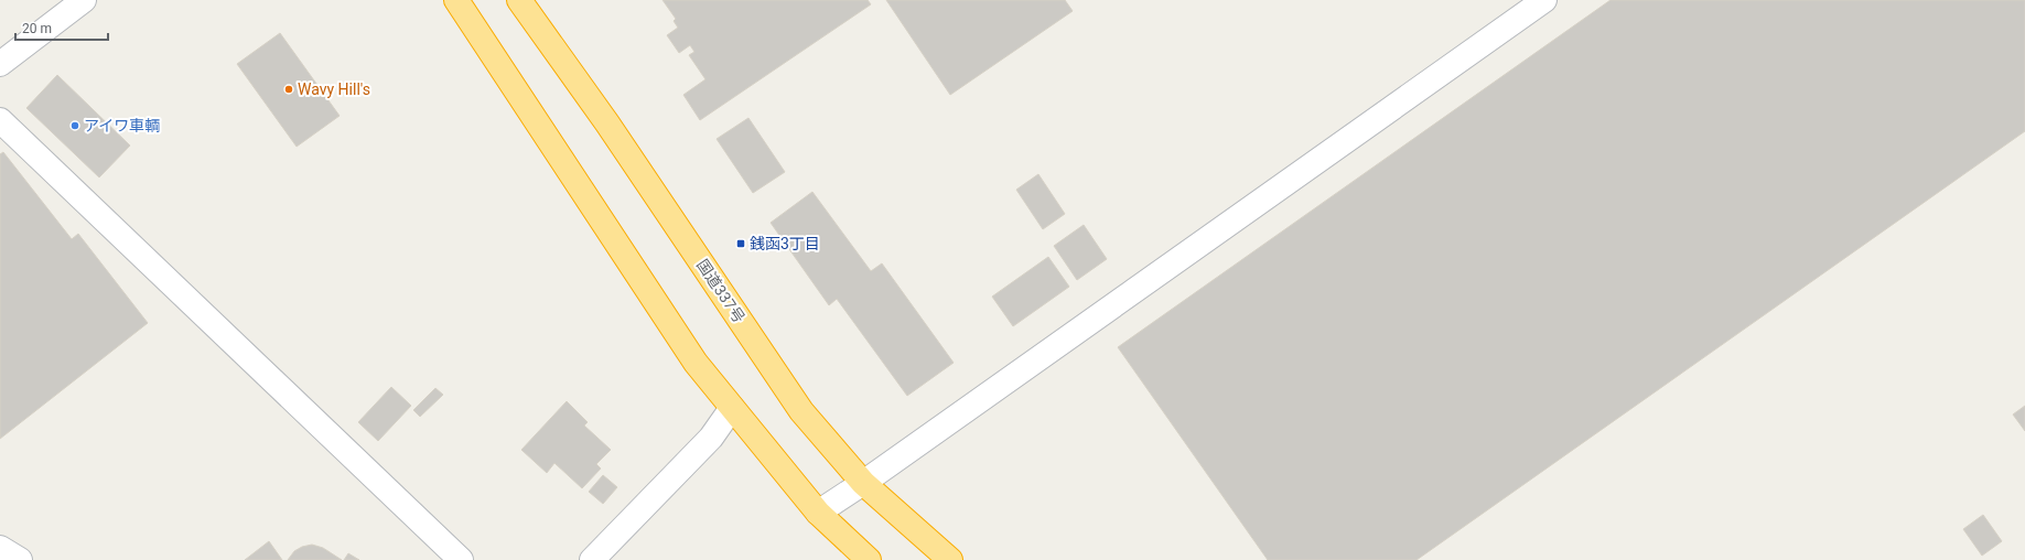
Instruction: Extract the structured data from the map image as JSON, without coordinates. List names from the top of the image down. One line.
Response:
{"streets":{"highway":["国道337号"]},"places":{"other":["Wavy Hill's","アイワ車輌"],"transit":["銭函3丁目"]},"scale_bar":"20 m"}
